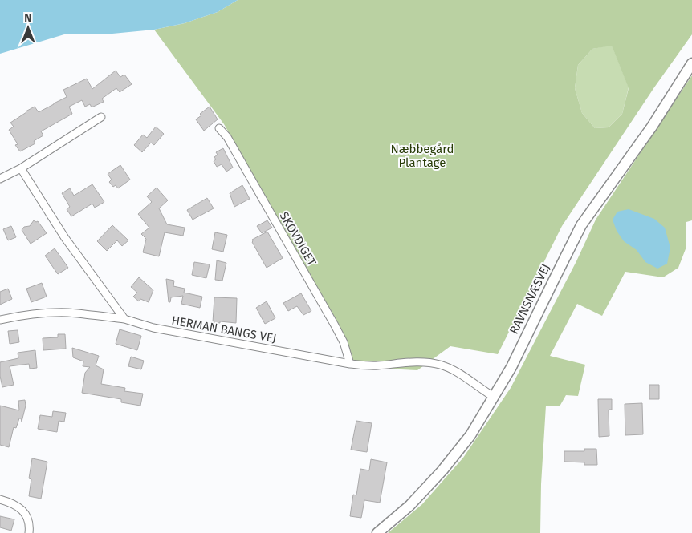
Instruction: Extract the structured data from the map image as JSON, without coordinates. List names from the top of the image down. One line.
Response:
{"streets":{"main road":["RAVNSNÆSVEJ"],"street":["SKOVDIGET","HERMAN BANGS VEJ"]},"crossings":[["SKOVDIGET","HERMAN BANGS VEJ"],["RAVNSNÆSVEJ","HERMAN BANGS VEJ"]],"parks":["Næbbegård Plantage"],"north":"top"}
